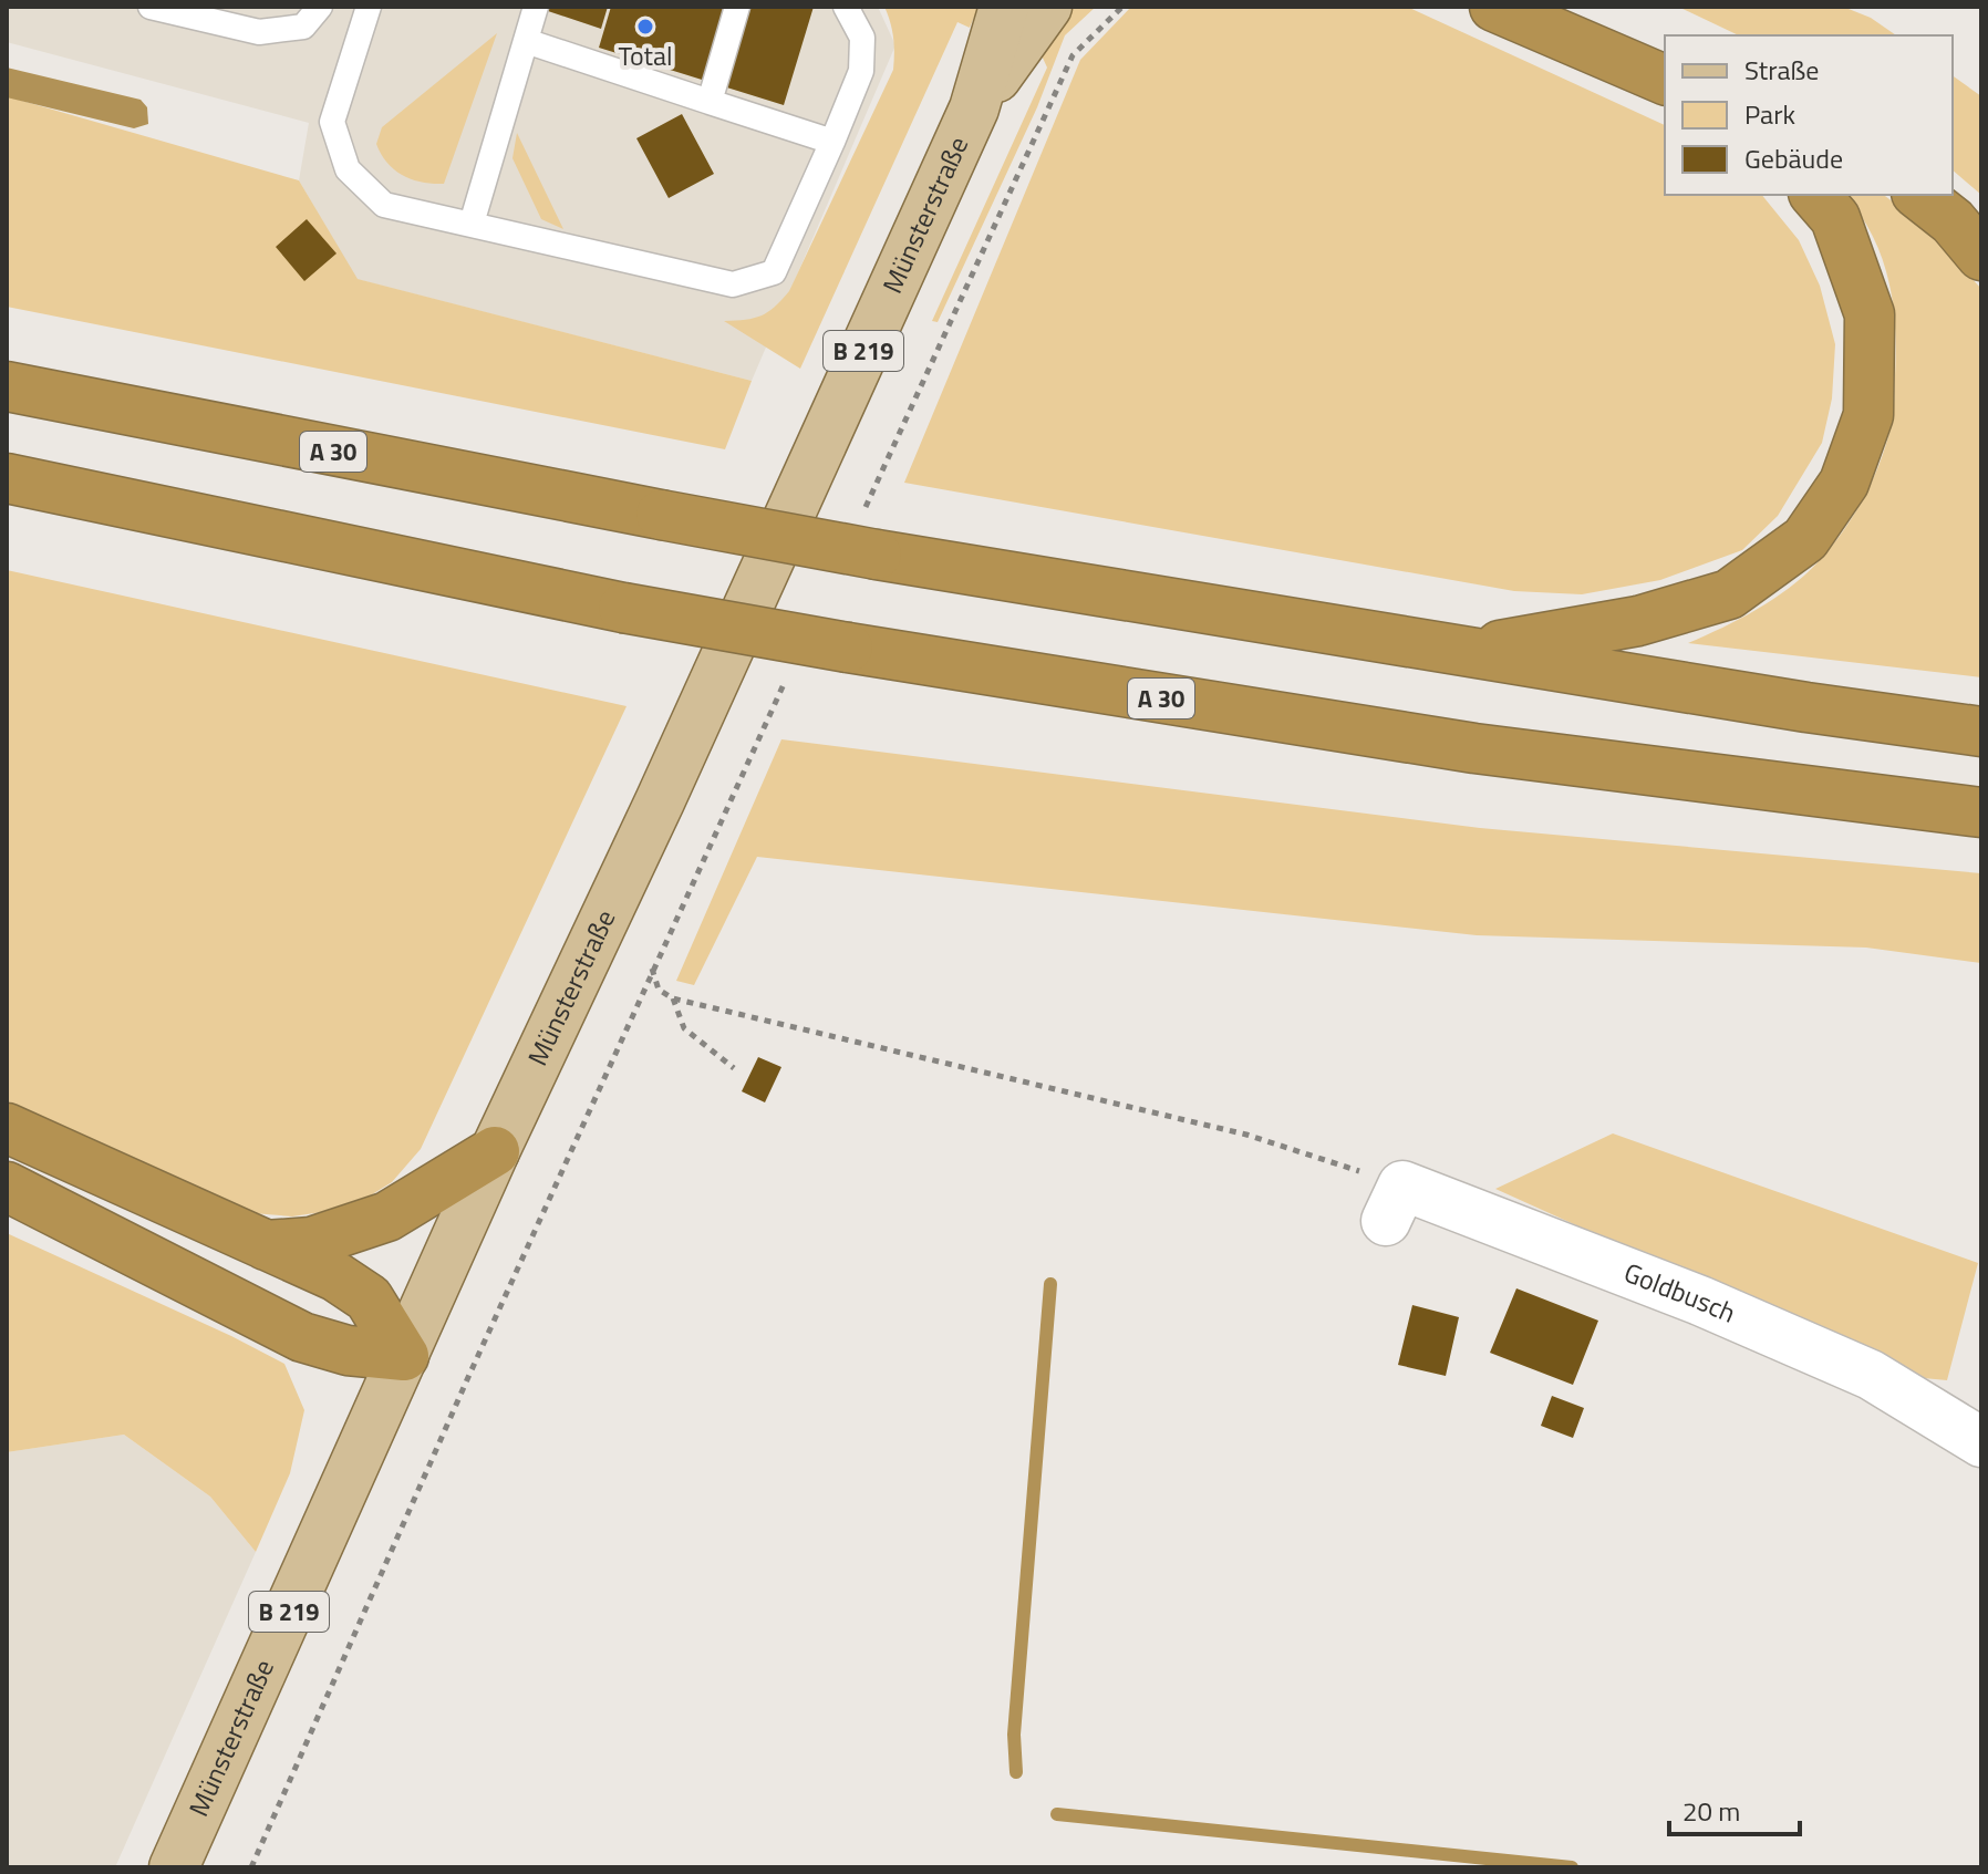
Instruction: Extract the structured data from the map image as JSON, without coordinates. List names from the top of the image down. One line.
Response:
{"streets":{"highway":["A 30"],"main road":["Münsterstraße","B 219"],"street":["Goldbusch"]},"places":["Total"],"legend":["Straße","Park","Gebäude"],"scale_bar":"20 m"}
